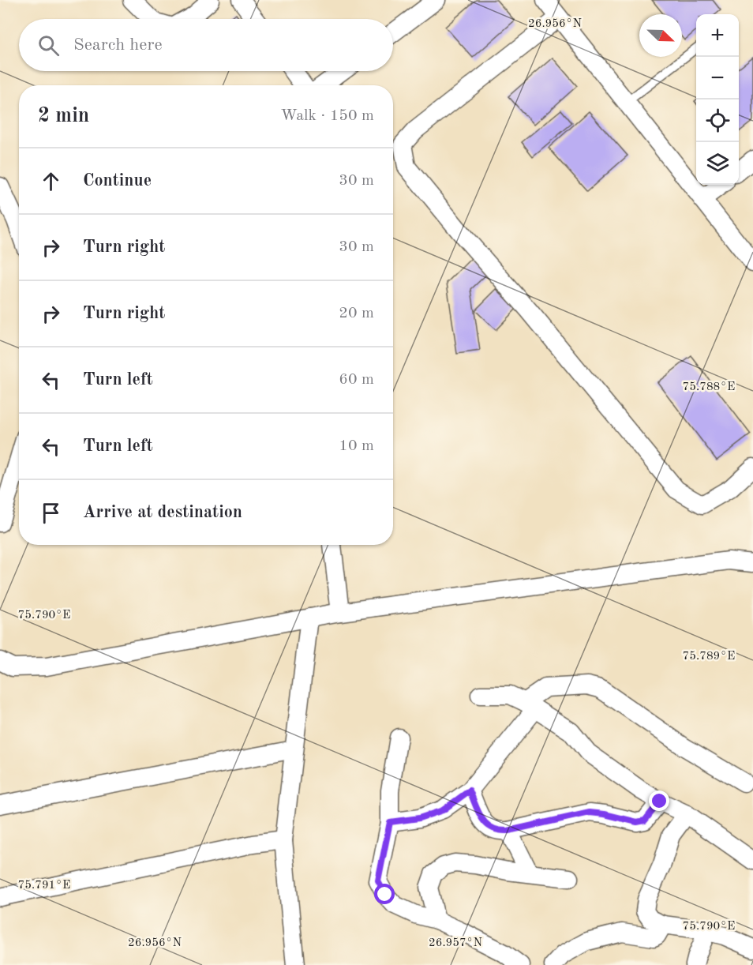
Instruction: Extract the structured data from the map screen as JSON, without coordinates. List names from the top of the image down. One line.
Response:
{"north":"bottom right","page":{"map_buttons":["+","−"],"search":"Search here","heading":["2 min","Walk · 150 m"],"list":[["Continue","30 m"],["Turn right","30 m"],["Turn right","20 m"],["Turn left","60 m"],["Turn left","10 m"],"Arrive at destination"]},"coordinates":["26.956°N","75.788°E","75.790°E","75.789°E","75.791°E","26.957°N"]}
